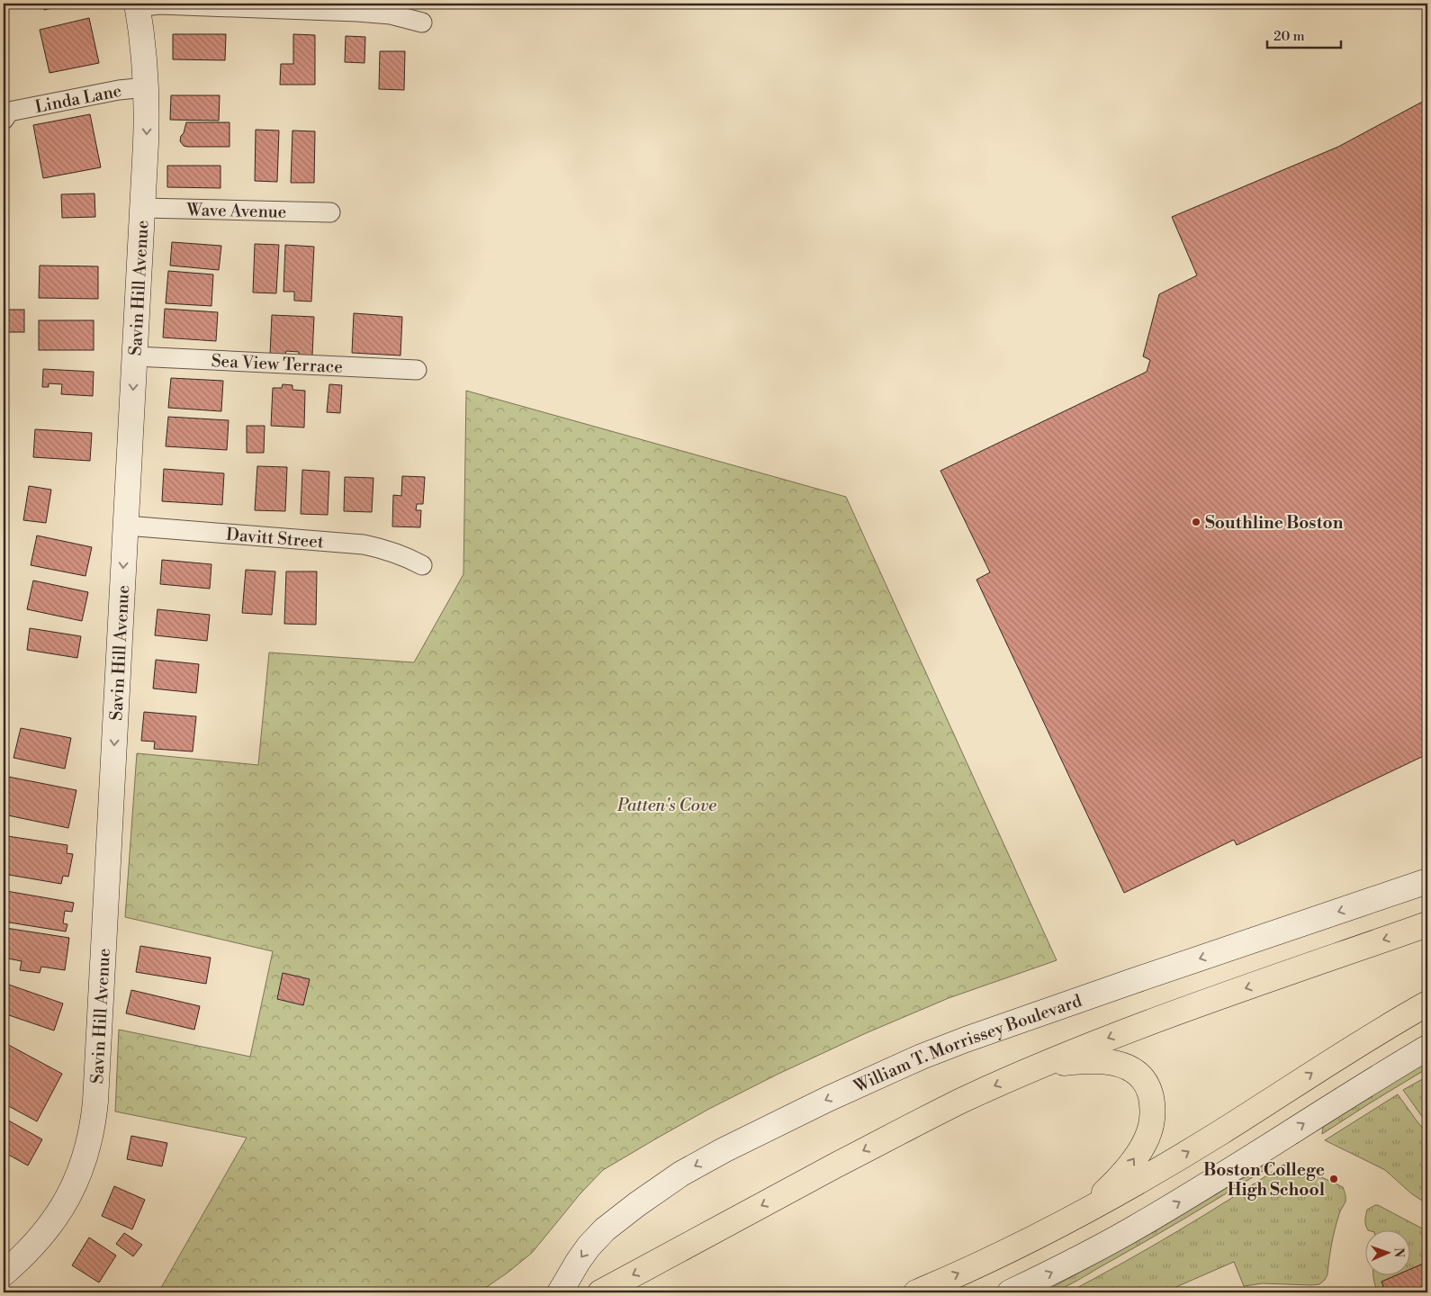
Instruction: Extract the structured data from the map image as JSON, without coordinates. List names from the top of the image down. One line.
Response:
{"streets":{"street":["Linda Lane","Wave Avenue","Savin Hill Avenue","Sea View Terrace","Davitt Street","William T. Morrissey Boulevard"]},"crossings":[["Linda Lane","Savin Hill Avenue"],["Wave Avenue","Savin Hill Avenue"],["Savin Hill Avenue","Sea View Terrace"],["Savin Hill Avenue","Davitt Street"]],"one_way":["Savin Hill Avenue","William T. Morrissey Boulevard"],"parks":["Patten's Cove"],"places":["Southline Boston","Boston College High School"],"scale_bar":"20 m","north":"right"}
